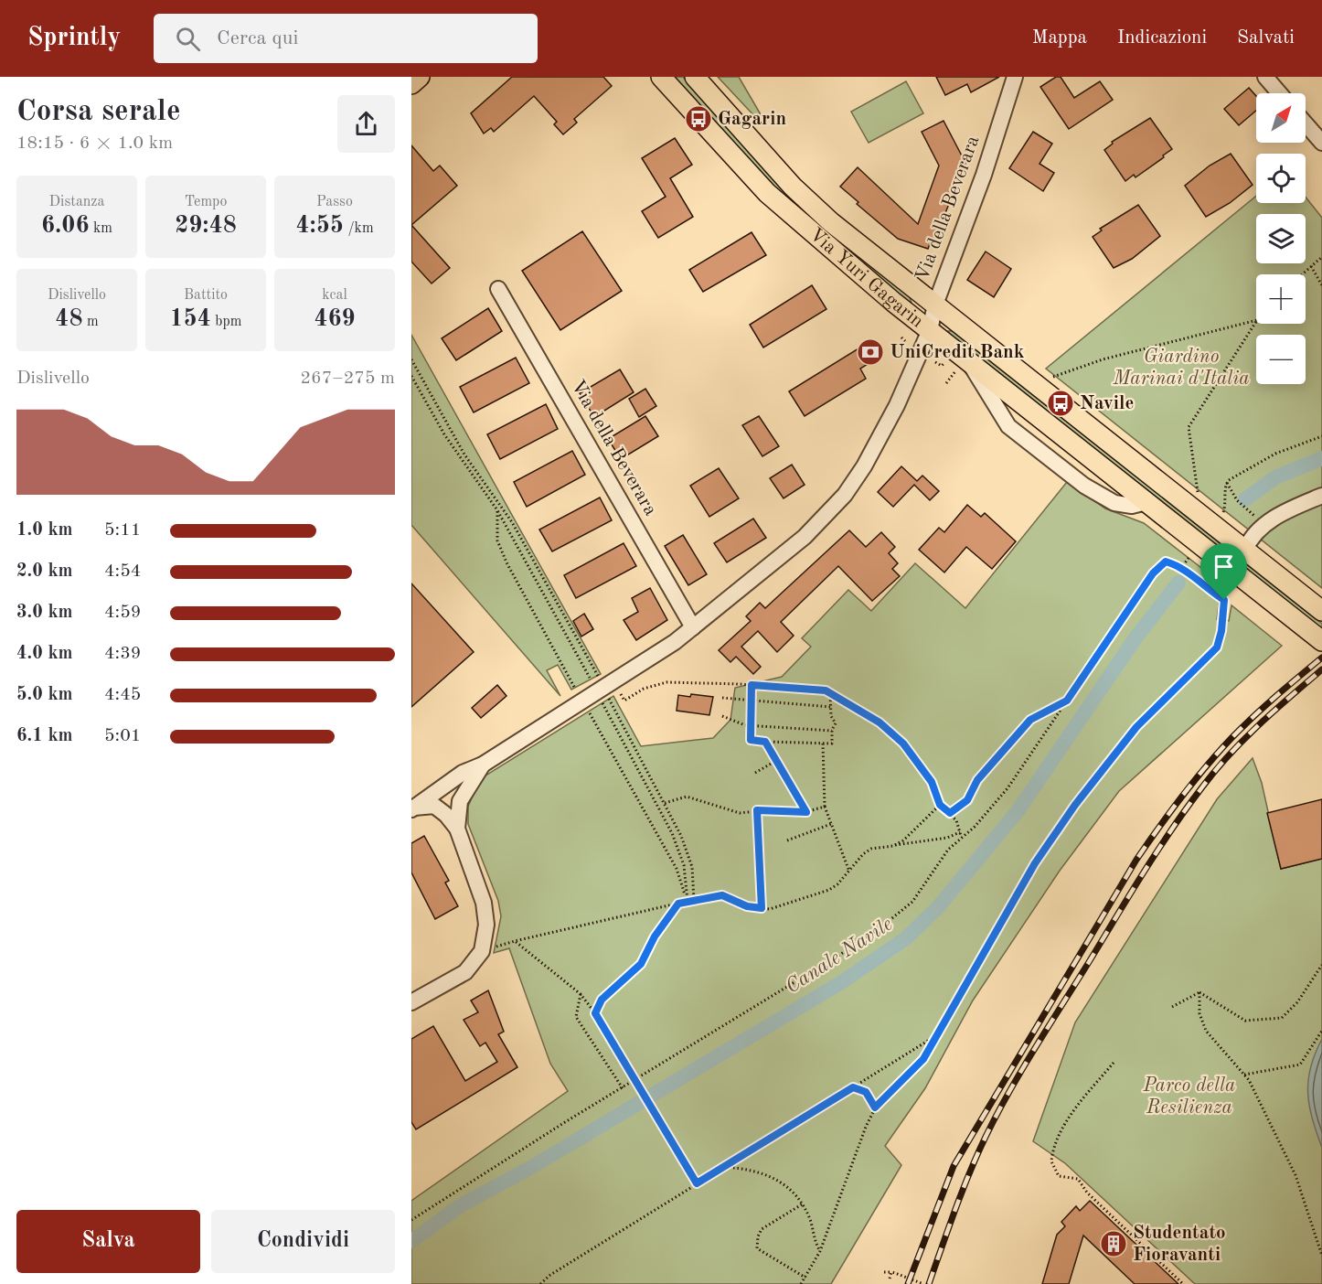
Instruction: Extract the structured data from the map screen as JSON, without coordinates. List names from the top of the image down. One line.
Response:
{"streets":{"main road":["Via Yuri Gagarin"],"street":["Via della Beverara"]},"crossings":[["Via della Beverara","Via Yuri Gagarin"]],"water":["Canale Navile"],"parks":["Giardino Marinai d'Italia","Parco della Resilienza"],"places":{"bus stop":["Gagarin","Navile"],"bank":["UniCredit Bank"],"building":["Studentato Fioravanti"]},"north":"top right","page":{"header":"Sprintly","search":"Cerca qui","nav":["Mappa","Indicazioni","Salvati"],"heading":["Corsa serale","18:15 · 6 × 1.0 km"],"map_buttons":["+","−"],"stats":[["Distanza","6.06 km"],["Tempo","29:48"],["Passo","4:55 /km"],["Dislivello","48 m"],["Battito","154 bpm"],["kcal","469"]],"chart":["Dislivello","267–275 m"],"list":[{"name":"1.0 km","note":"5:11"},{"name":"2.0 km","note":"4:54"},{"name":"3.0 km","note":"4:59"},{"name":"4.0 km","note":"4:39"},{"name":"5.0 km","note":"4:45"},{"name":"6.1 km","note":"5:01"}],"buttons":["Salva","Condividi"]}}
